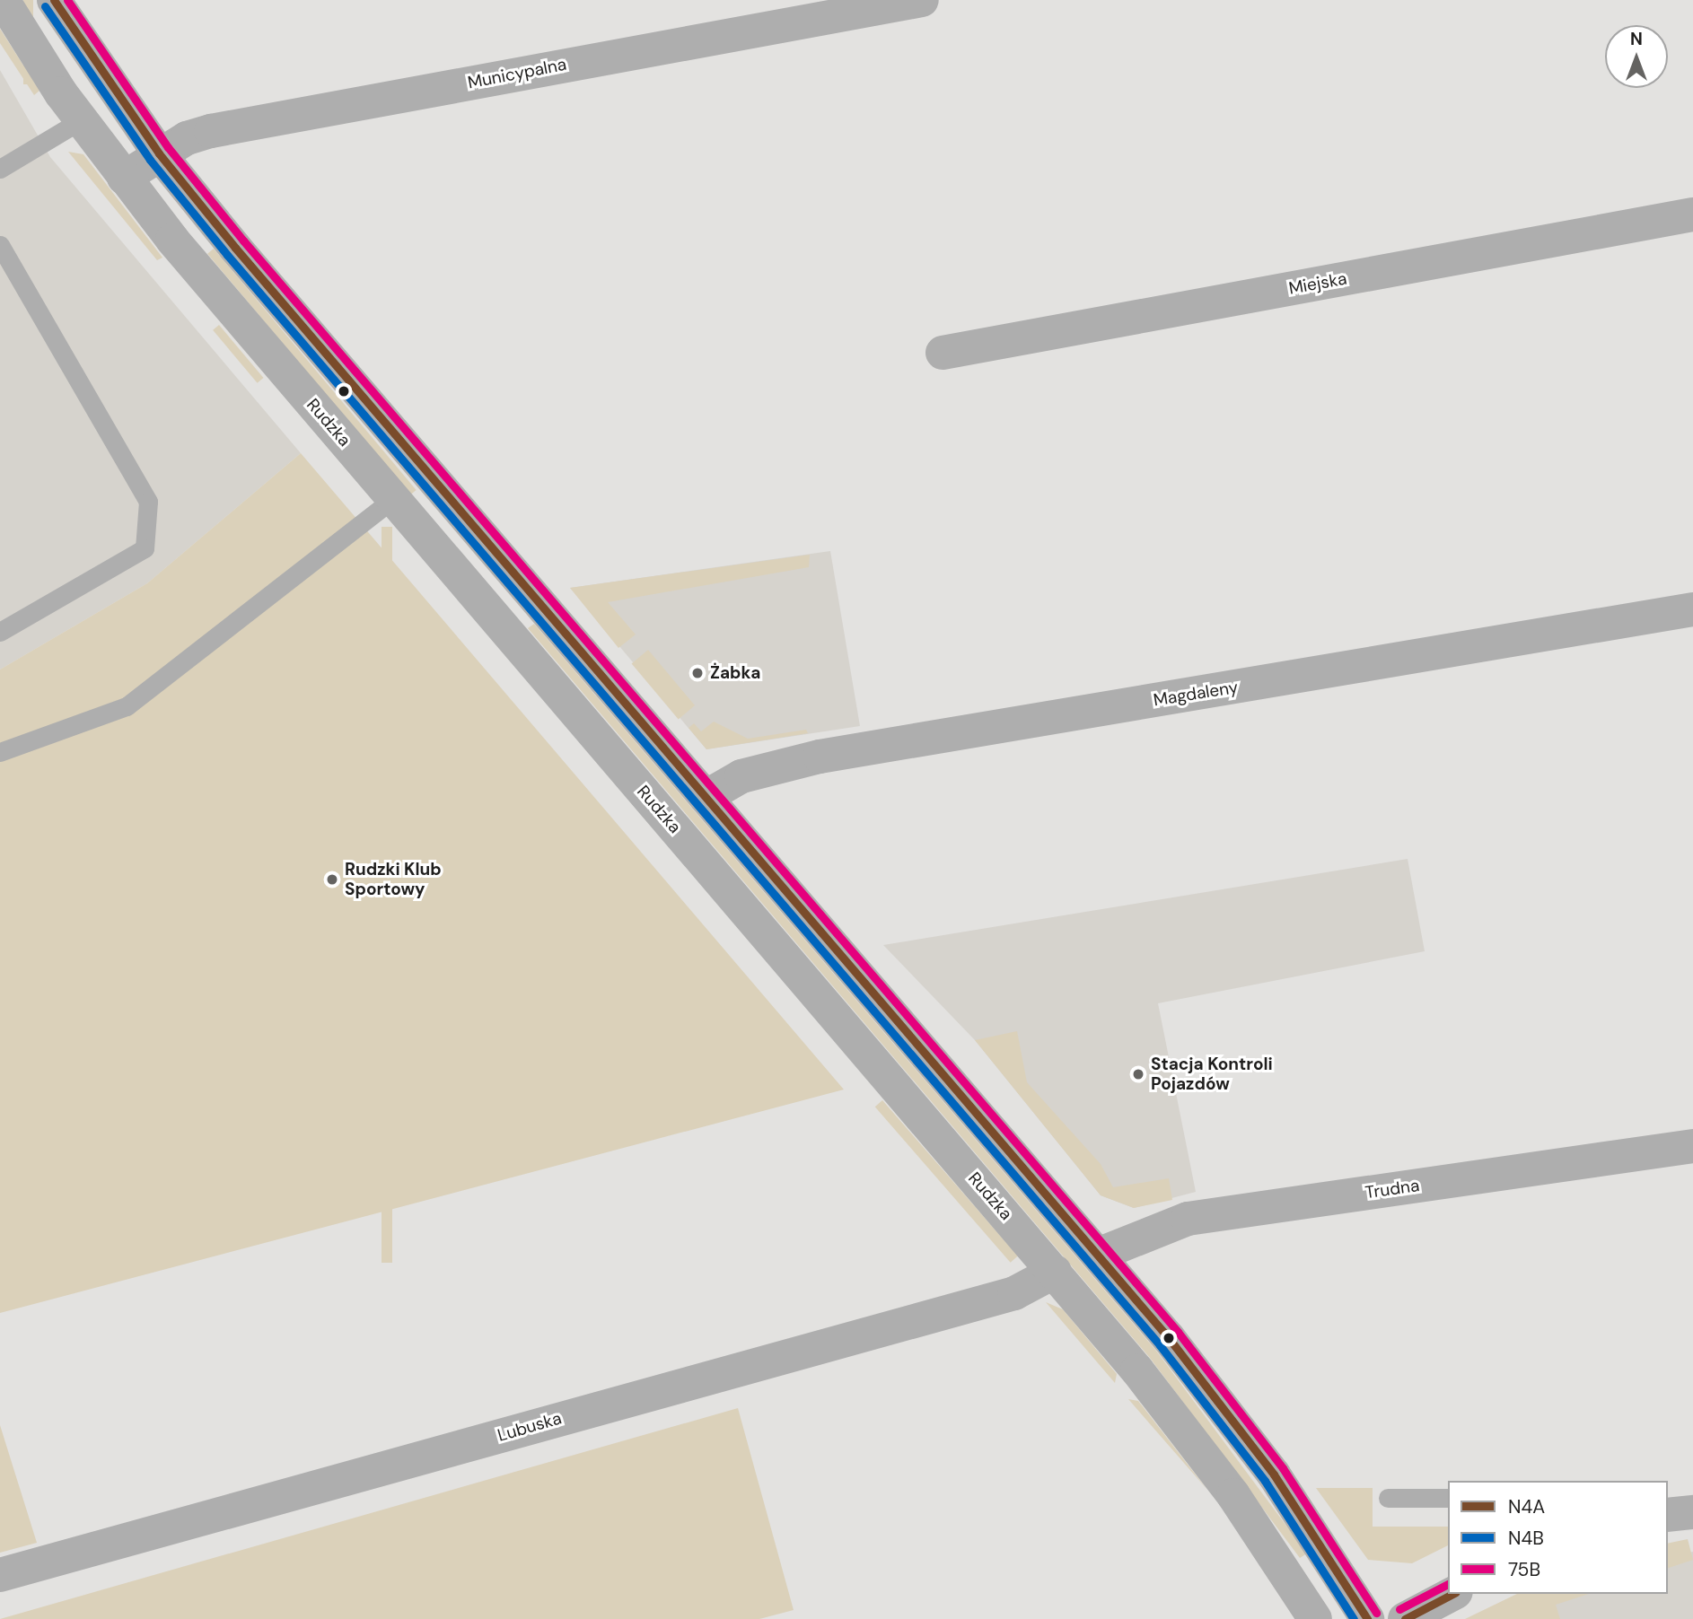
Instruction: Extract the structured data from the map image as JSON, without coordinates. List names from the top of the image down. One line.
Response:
{"streets":{"street":["Municypalna","Miejska","Rudzka","Magdaleny","Trudna","Lubuska"]},"crossings":[["Municypalna","Rudzka"],["Rudzka","Lubuska"]],"places":["Żabka","Rudzki Klub Sportowy","Stacja Kontroli Pojazdów"],"lines":["transit line N4A","transit line 75B","transit line N4B"],"legend":["N4A","N4B","75B"],"north":"top"}
